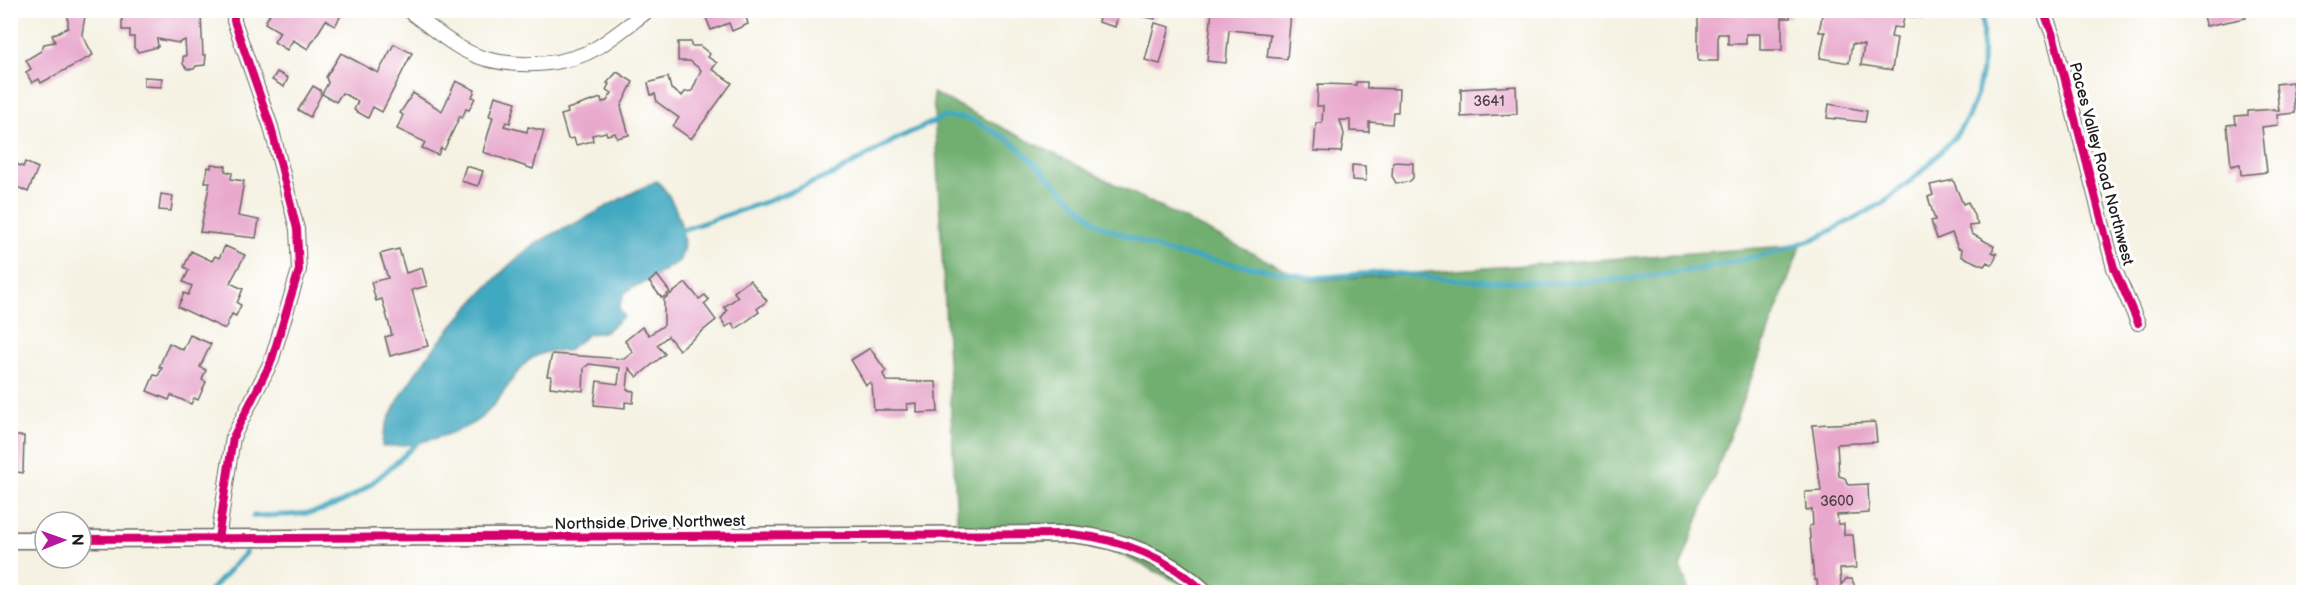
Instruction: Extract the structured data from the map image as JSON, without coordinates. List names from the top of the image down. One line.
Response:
{"streets":{"street":["Paces Valley Road Northwest","Northside Drive Northwest"]},"house_numbers":["3641","3600"],"north":"right"}
